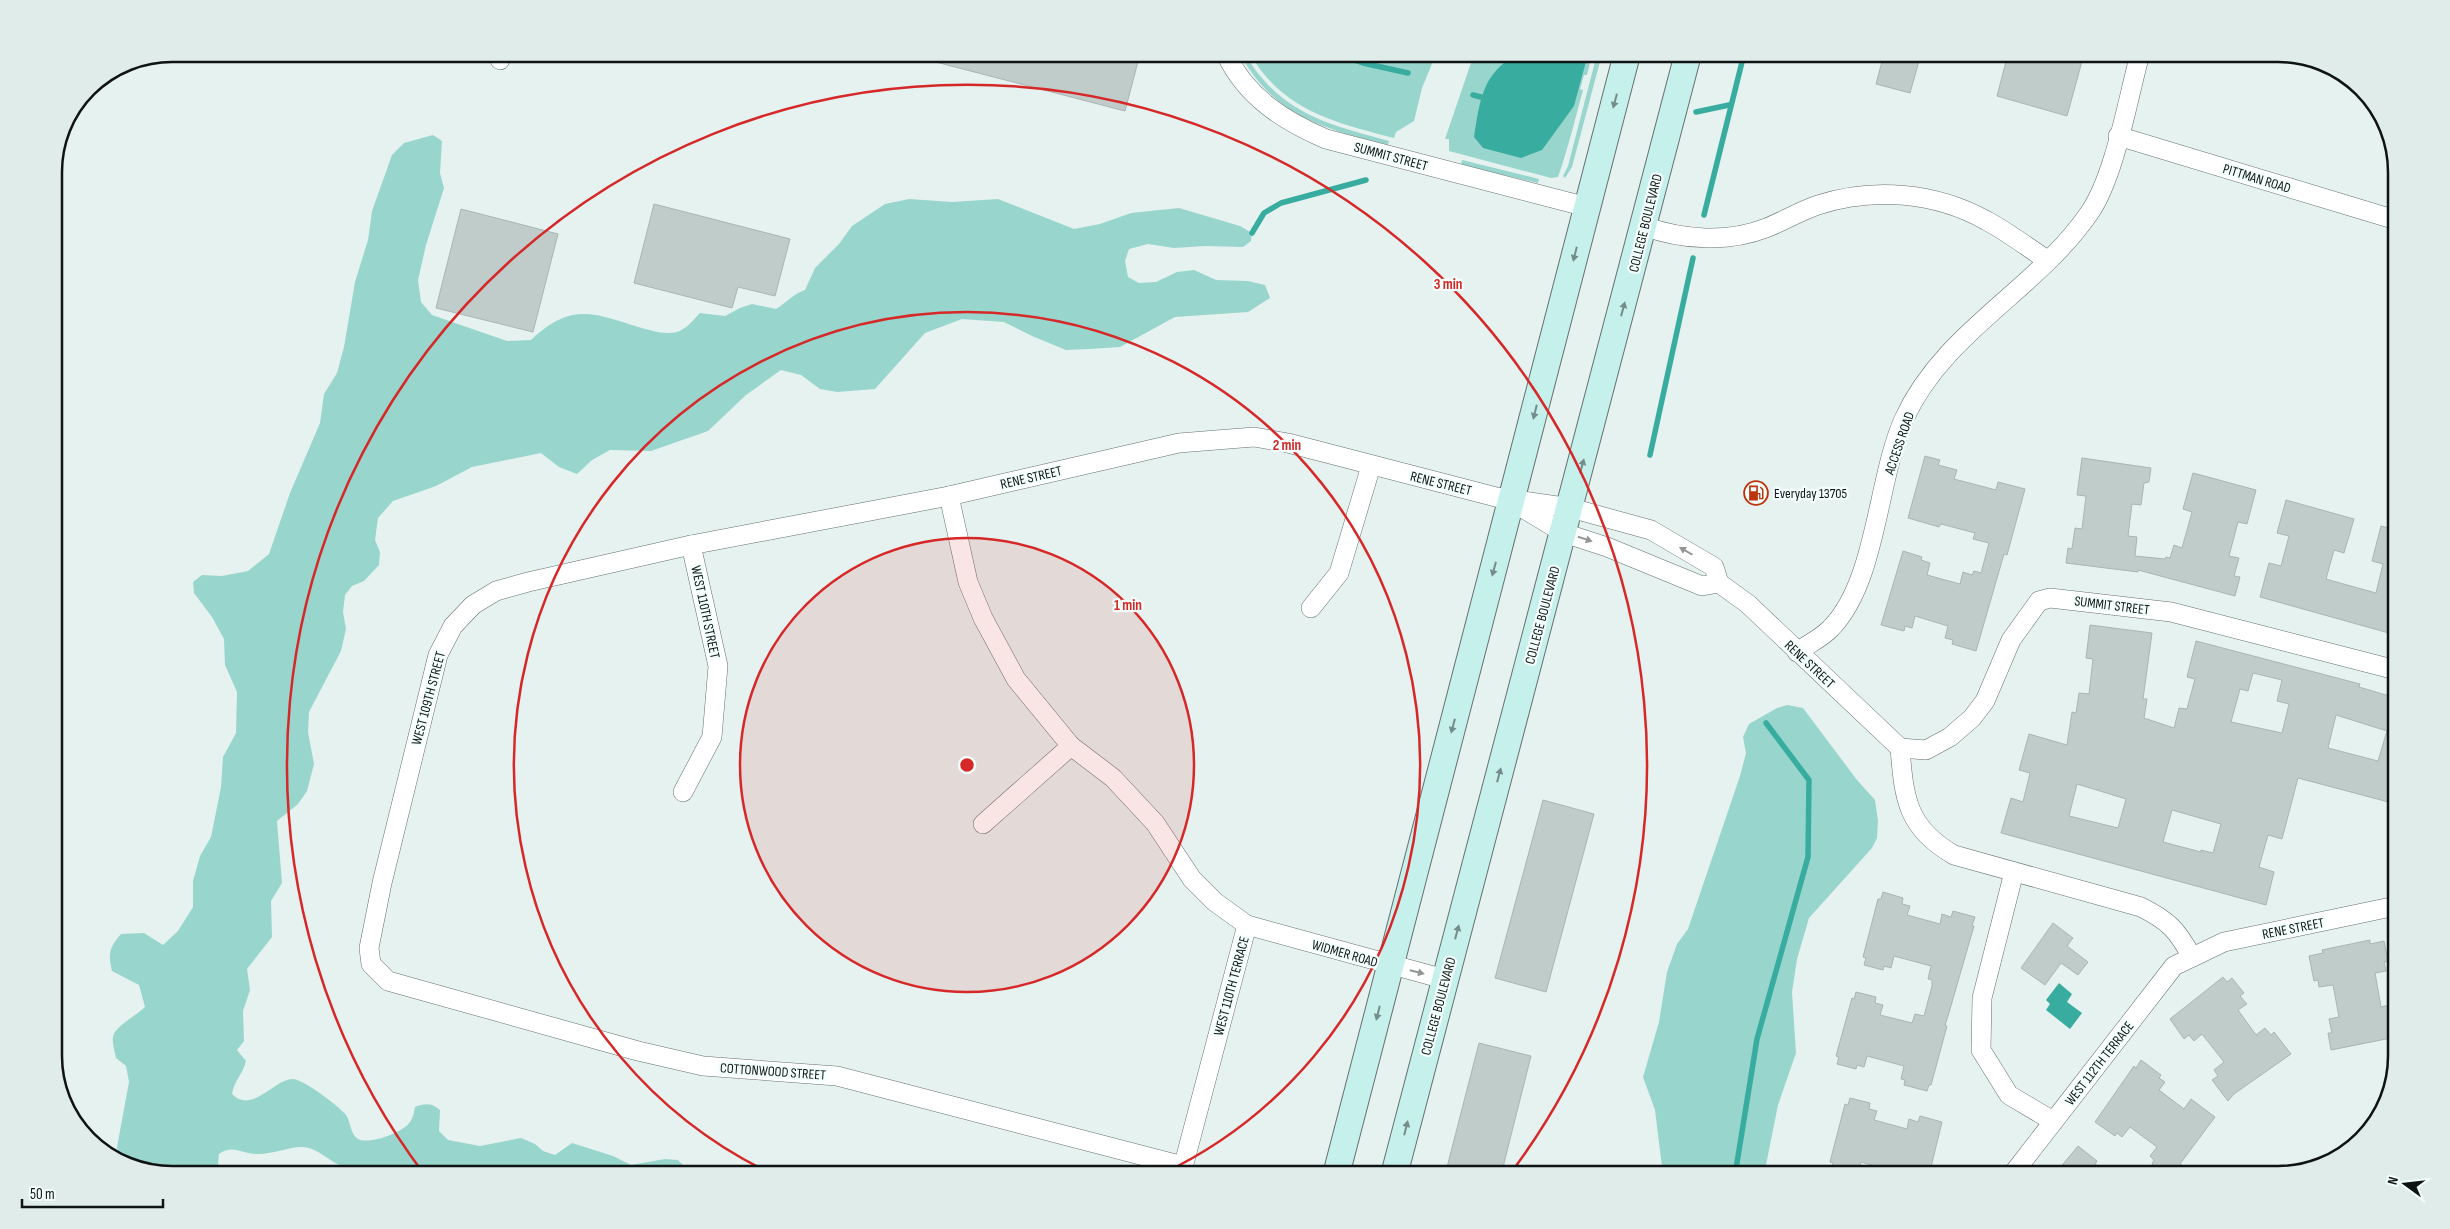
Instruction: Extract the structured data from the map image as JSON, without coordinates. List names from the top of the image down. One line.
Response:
{"streets":{"main road":["COLLEGE BOULEVARD"],"street":["SUMMIT STREET","PITTMAN ROAD","ACCESS ROAD","RENE STREET","WEST 110TH STREET","WEST 109TH STREET","WIDMER ROAD","WEST 110TH TERRACE","WEST 112TH TERRACE","COTTONWOOD STREET"]},"crossings":[["SUMMIT STREET","RENE STREET"],["PITTMAN ROAD","ACCESS ROAD"],["COLLEGE BOULEVARD","RENE STREET"],["COLLEGE BOULEVARD","WIDMER ROAD"],["ACCESS ROAD","RENE STREET"],["RENE STREET","WEST 110TH STREET"],["RENE STREET","WEST 109TH STREET"],["RENE STREET","WEST 110TH TERRACE"],["RENE STREET","WEST 112TH TERRACE"],["WEST 110TH STREET","WEST 109TH STREET"],["WEST 109TH STREET","COTTONWOOD STREET"],["WIDMER ROAD","WEST 110TH TERRACE"]],"places":{"fuel station":["Everyday 13705"]},"scale_bar":"50 m","north":"left","rings":["3 min","2 min","1 min"]}
